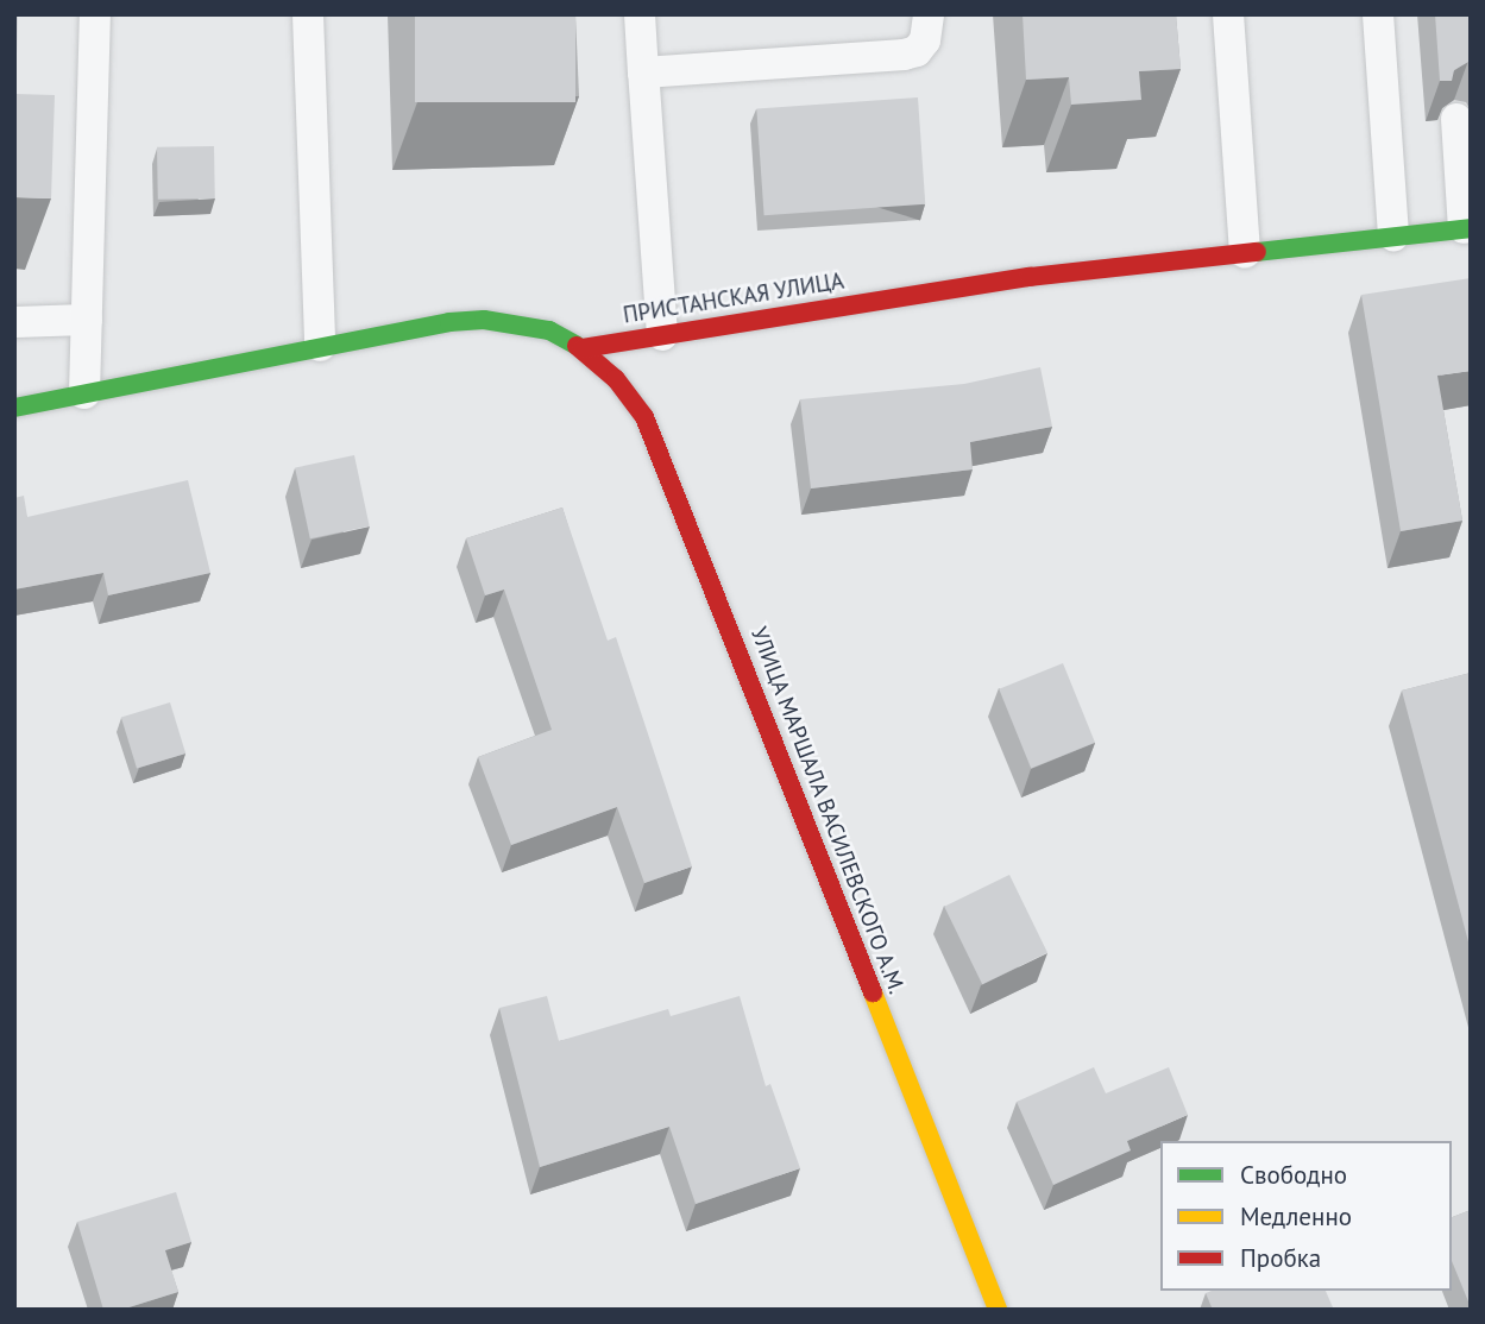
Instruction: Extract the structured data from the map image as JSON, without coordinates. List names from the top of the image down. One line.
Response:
{"streets":{"street":["ПРИСТАНСКАЯ УЛИЦА","УЛИЦА МАРШАЛА ВАСИЛЕВСКОГО А.М."]},"crossings":[["ПРИСТАНСКАЯ УЛИЦА","УЛИЦА МАРШАЛА ВАСИЛЕВСКОГО А.М."]],"legend":["Свободно","Медленно","Пробка"]}
